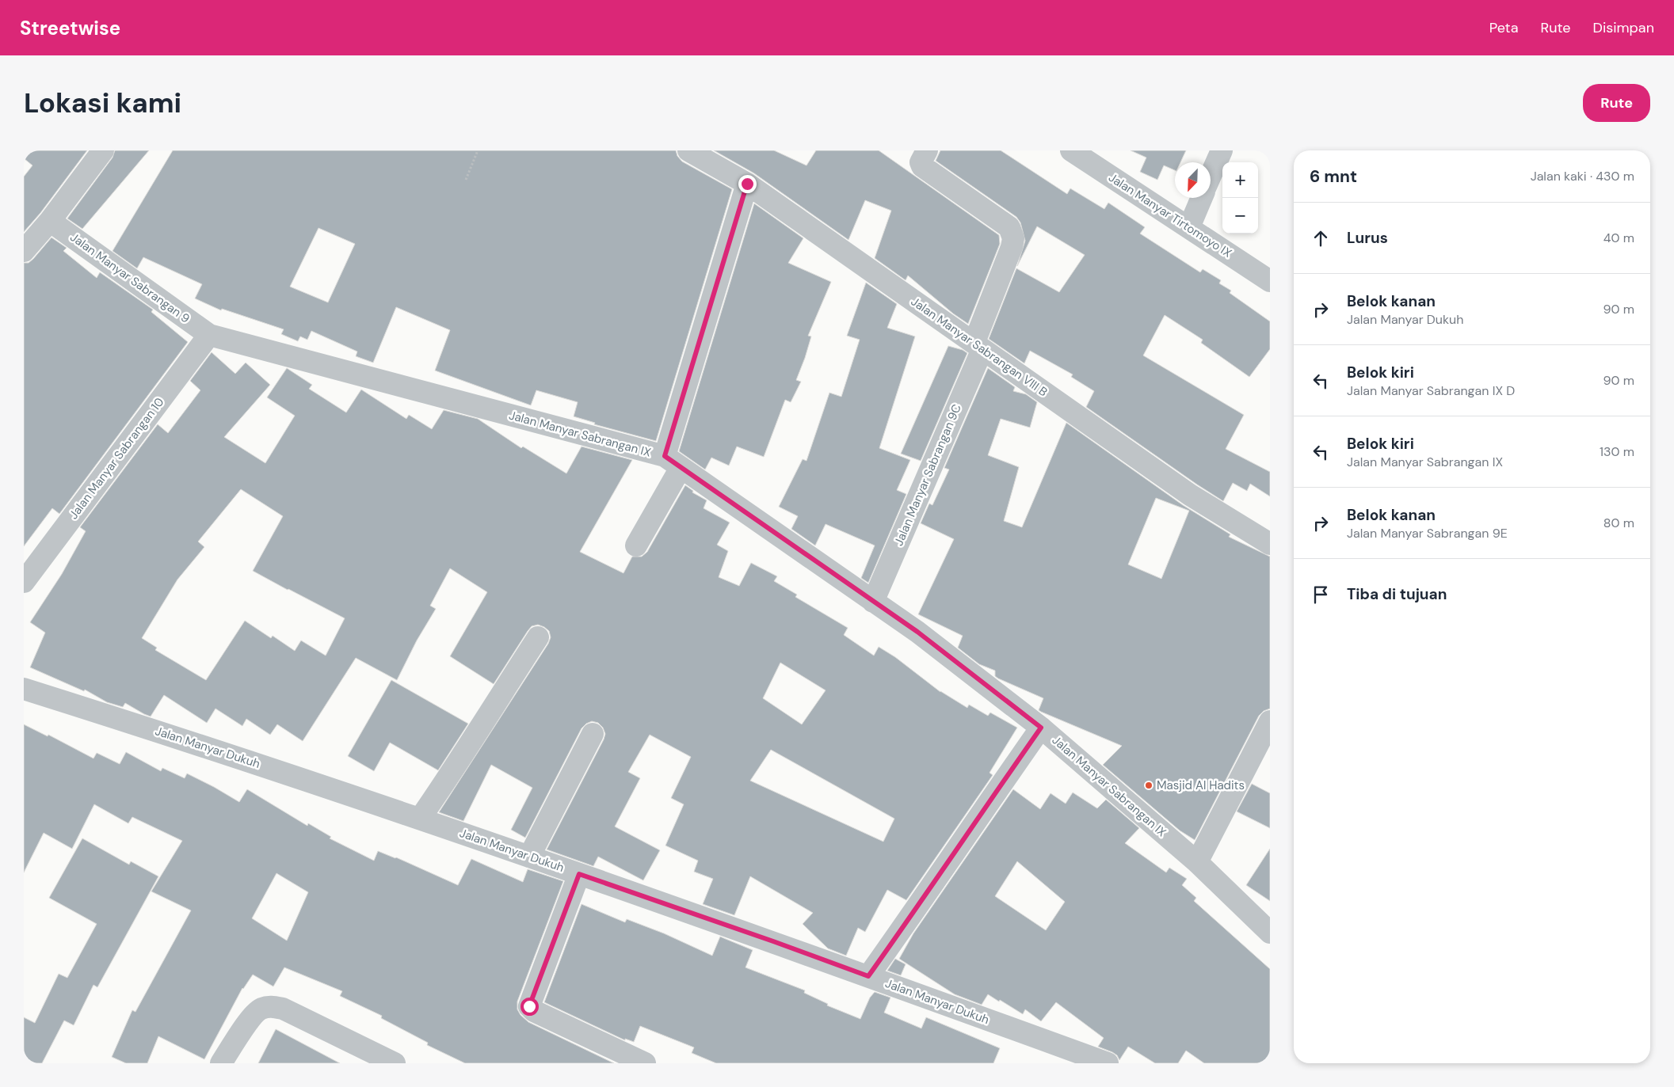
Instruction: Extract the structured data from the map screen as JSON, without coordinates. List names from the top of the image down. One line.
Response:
{"streets":{"street":["Jalan Manyar Tirtomoyo IX","Jalan Manyar Sabrangan 9","Jalan Manyar Sabrangan VIII B","Jalan Manyar Sabrangan IX","Jalan Manyar Sabrangan 10","Jalan Manyar Sabrangan 9C","Jalan Manyar Dukuh"]},"crossings":[["Jalan Manyar Sabrangan 9","Jalan Manyar Sabrangan IX"],["Jalan Manyar Sabrangan 9","Jalan Manyar Sabrangan 10"],["Jalan Manyar Sabrangan VIII B","Jalan Manyar Sabrangan 9C"],["Jalan Manyar Sabrangan IX","Jalan Manyar Sabrangan 10"],["Jalan Manyar Sabrangan IX","Jalan Manyar Sabrangan 9C"]],"places":["Masjid Al Hadits"],"north":"bottom left","page":{"header":"Streetwise","nav":["Peta","Rute","Disimpan"],"buttons":"Rute","title":"Lokasi kami","heading":["6 mnt","Jalan kaki · 430 m"],"map_buttons":["+","−"],"list":[["Lurus","40 m"],["Belok kanan","Jalan Manyar Dukuh","90 m"],["Belok kiri","Jalan Manyar Sabrangan IX D","90 m"],["Belok kiri","Jalan Manyar Sabrangan IX","130 m"],["Belok kanan","Jalan Manyar Sabrangan 9E","80 m"],"Tiba di tujuan"]}}
